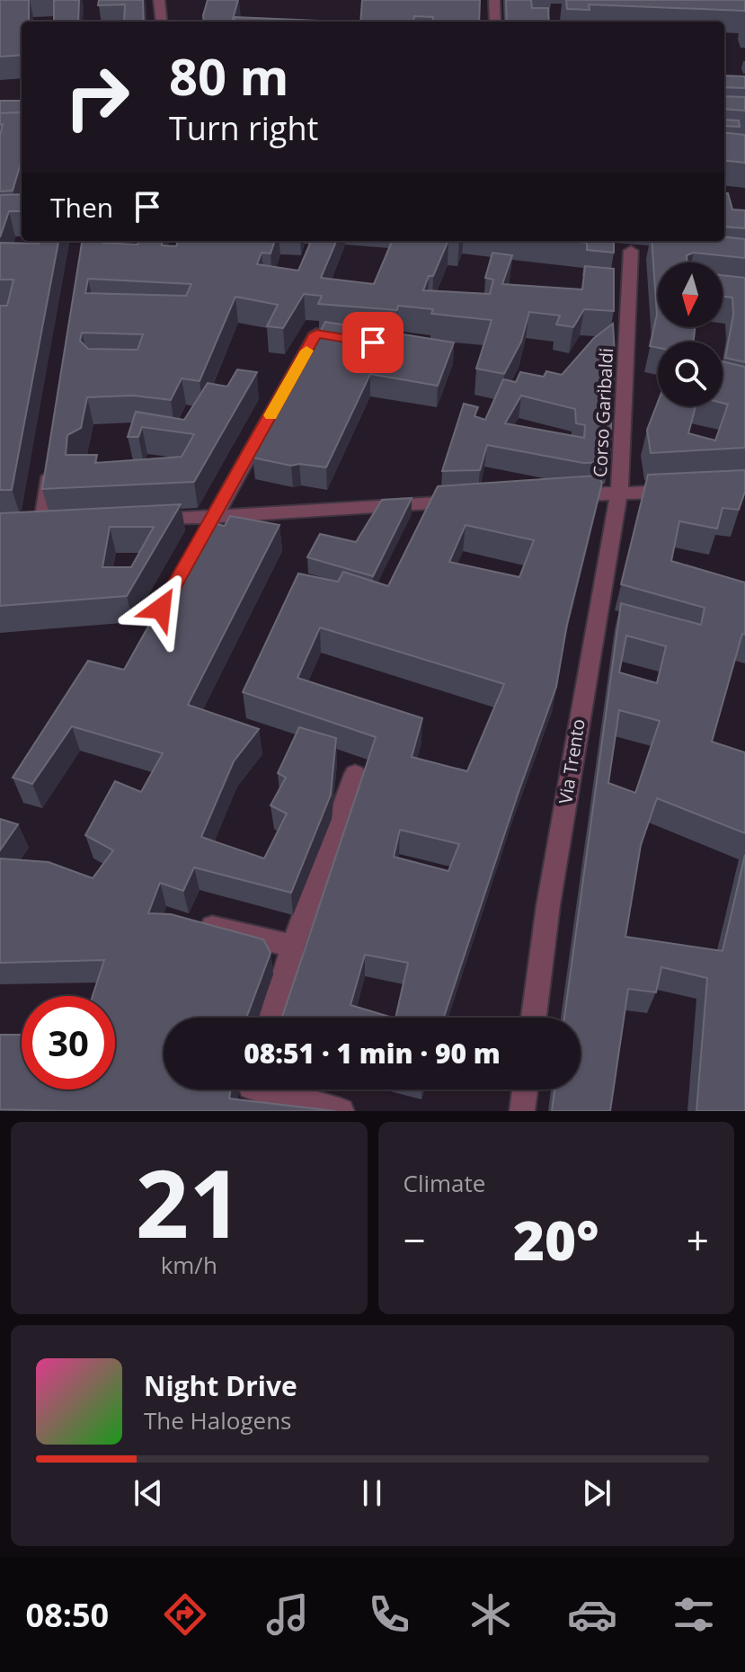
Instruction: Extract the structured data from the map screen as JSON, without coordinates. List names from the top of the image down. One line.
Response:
{"streets":{"street":["Corso Garibaldi","Via Trento"]},"crossings":[["Corso Garibaldi","Via Trento"]],"north":"bottom","page":{"turn":["80 m","Turn right"],"then":"Then","limit":"30","trip":"08:51 · 1 min · 90 m","tile":[["21","km/h"],"Climate"],"heat":["−","20°","+"],"song":["Night Drive","The Halogens"],"tabs":"08:50"}}
